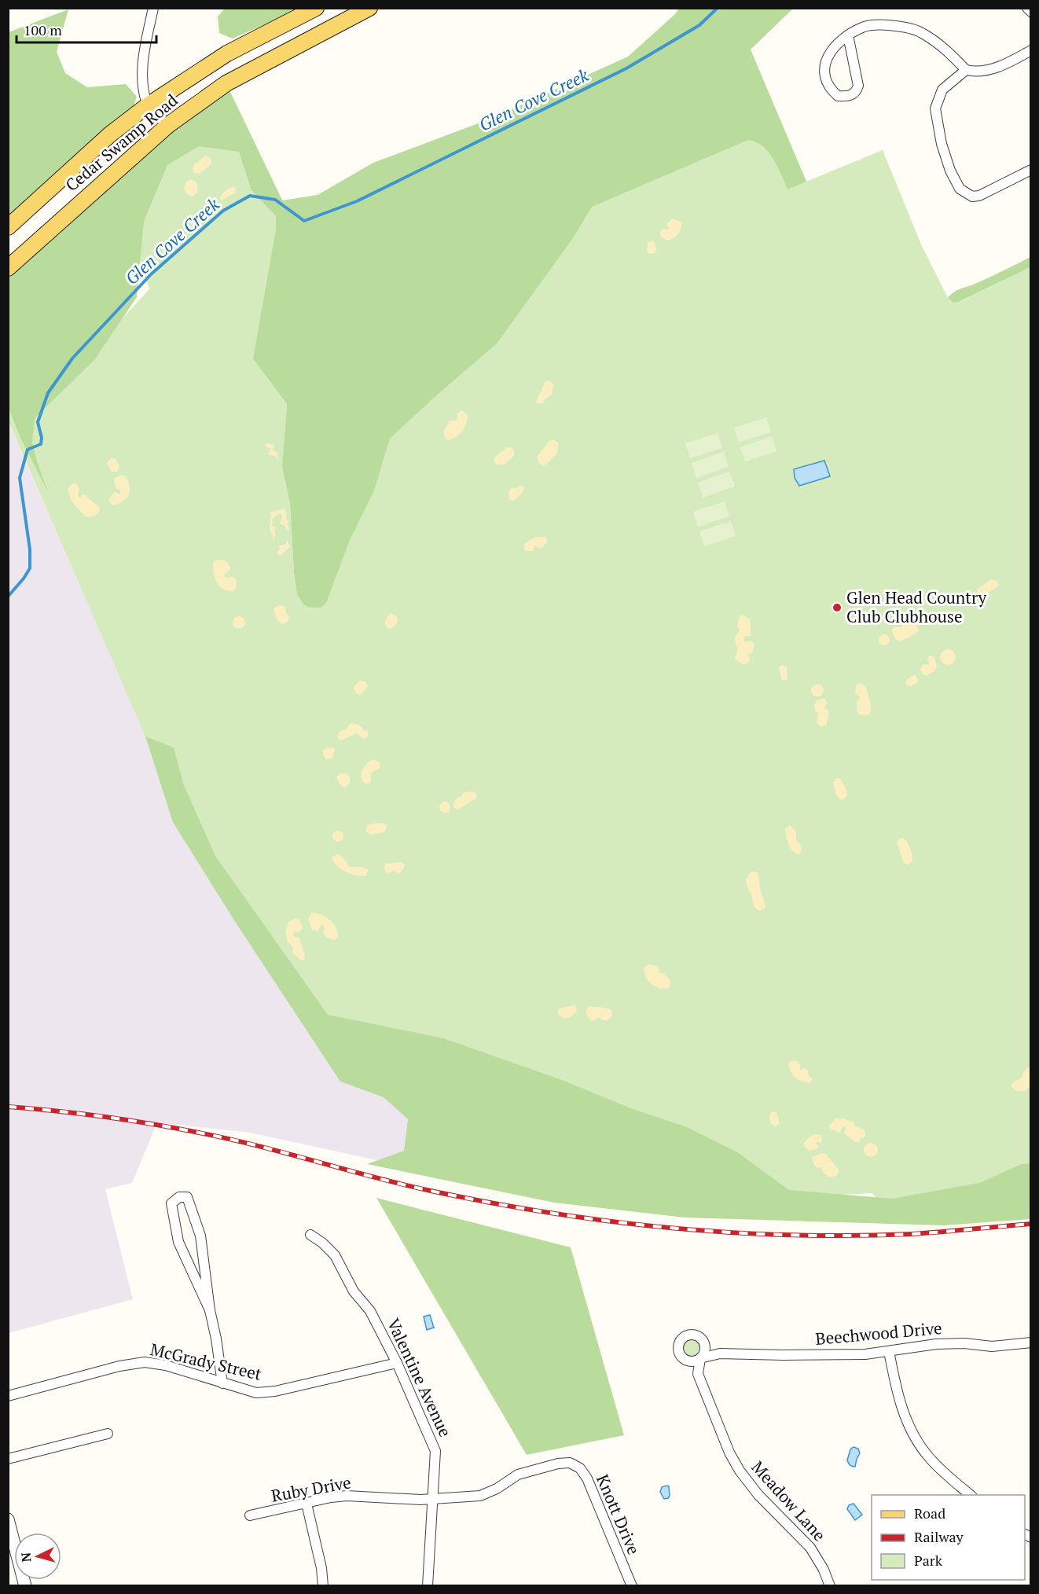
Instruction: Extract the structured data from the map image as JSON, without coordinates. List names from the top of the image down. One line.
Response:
{"streets":{"main road":["Cedar Swamp Road"],"street":["Beechwood Drive","McGrady Street","Valentine Avenue","Ruby Drive","Meadow Lane","Knott Drive"]},"crossings":[["Beechwood Drive","Meadow Lane"],["McGrady Street","Valentine Avenue"],["Valentine Avenue","Ruby Drive"],["Valentine Avenue","Knott Drive"],["Ruby Drive","Knott Drive"]],"water":["Glen Cove Creek"],"places":["Glen Head Country Club Clubhouse"],"legend":["Road","Railway","Park"],"scale_bar":"100 m","north":"left"}
